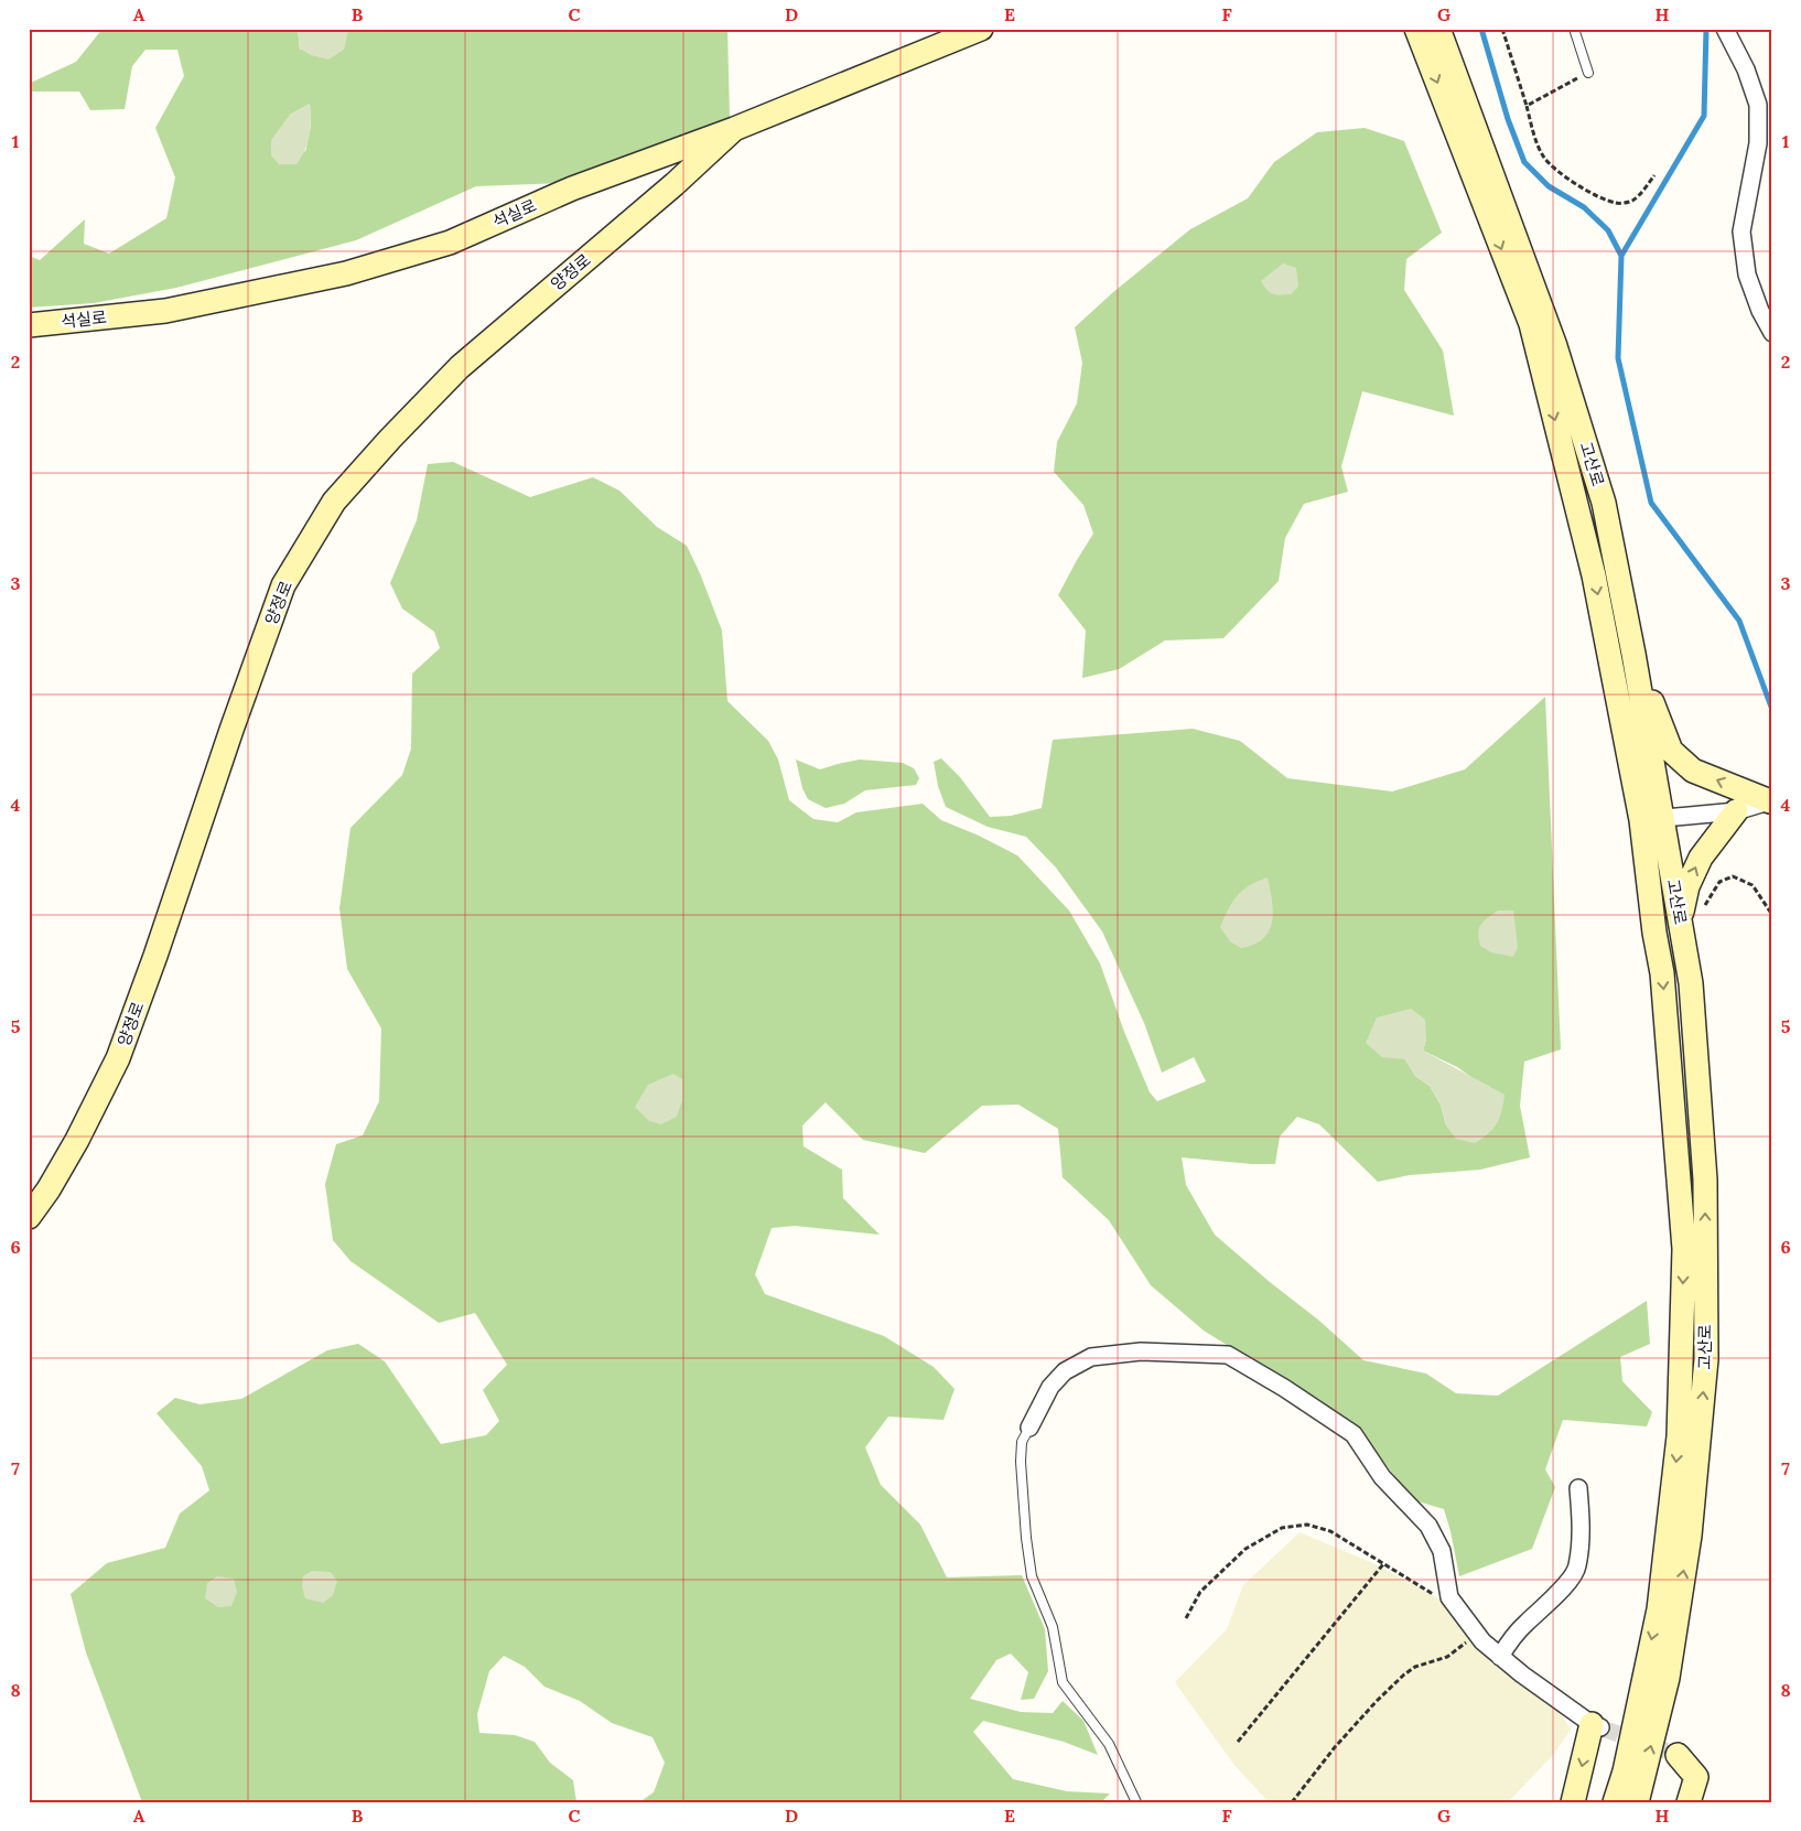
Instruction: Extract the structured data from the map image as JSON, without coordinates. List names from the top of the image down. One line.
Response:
{"streets":{"street":["석실로","양정로","고산로"]},"crossings":[["석실로","양정로"]],"grid":{"columns":["A","B","C","D","E","F","G","H"],"rows":["1","2","3","4","5","6","7","8"]}}
